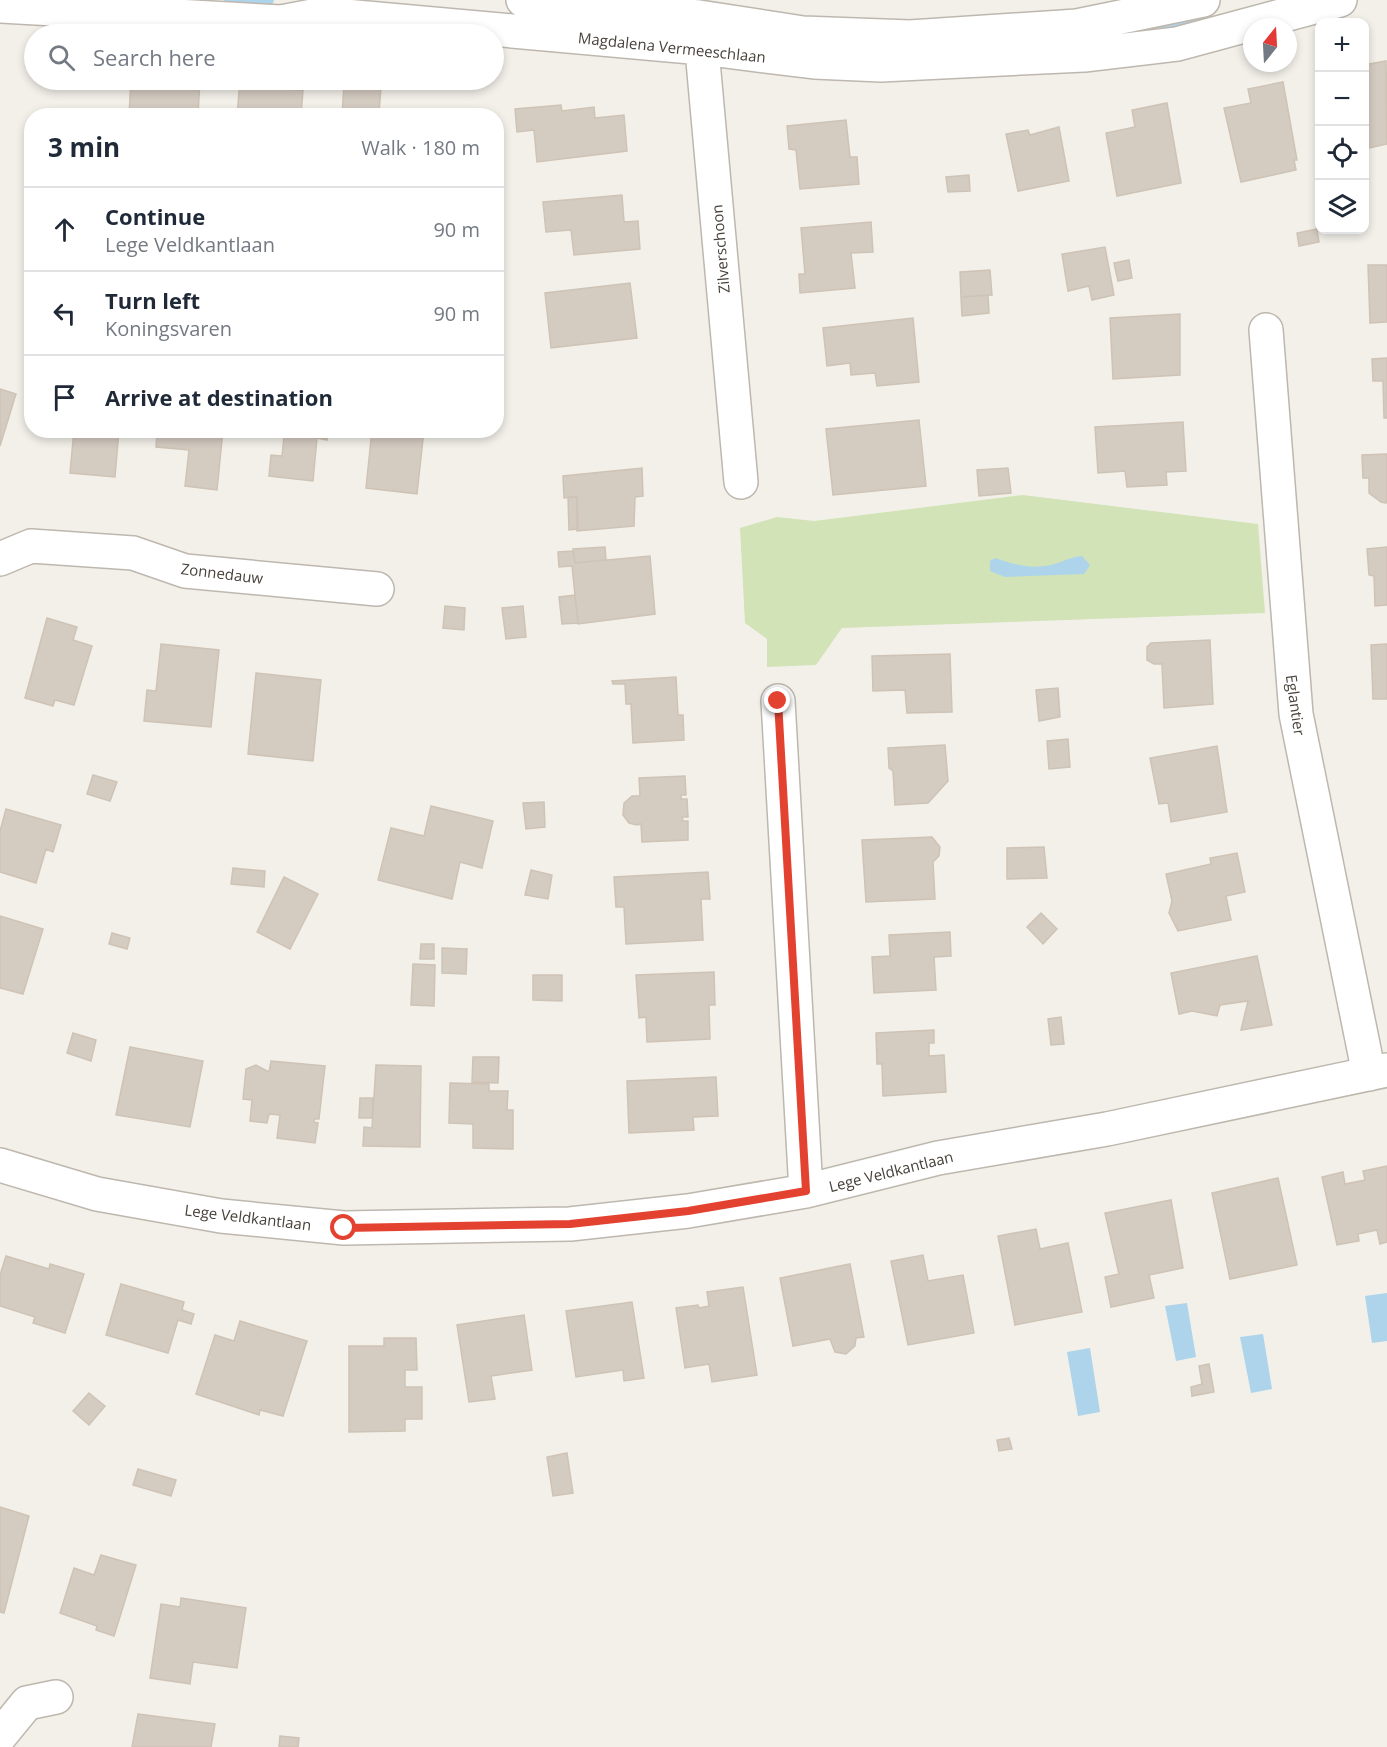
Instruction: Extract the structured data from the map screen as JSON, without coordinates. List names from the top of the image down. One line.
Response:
{"streets":{"street":["Magdalena Vermeeschlaan","Zilverschoon","Zonnedauw","Eglantier","Lege Veldkantlaan"]},"crossings":[["Magdalena Vermeeschlaan","Zilverschoon"],["Eglantier","Lege Veldkantlaan"]],"north":"top","page":{"map_buttons":["+","−"],"search":"Search here","heading":["3 min","Walk · 180 m"],"list":[["Continue","Lege Veldkantlaan","90 m"],["Turn left","Koningsvaren","90 m"],"Arrive at destination"]}}
